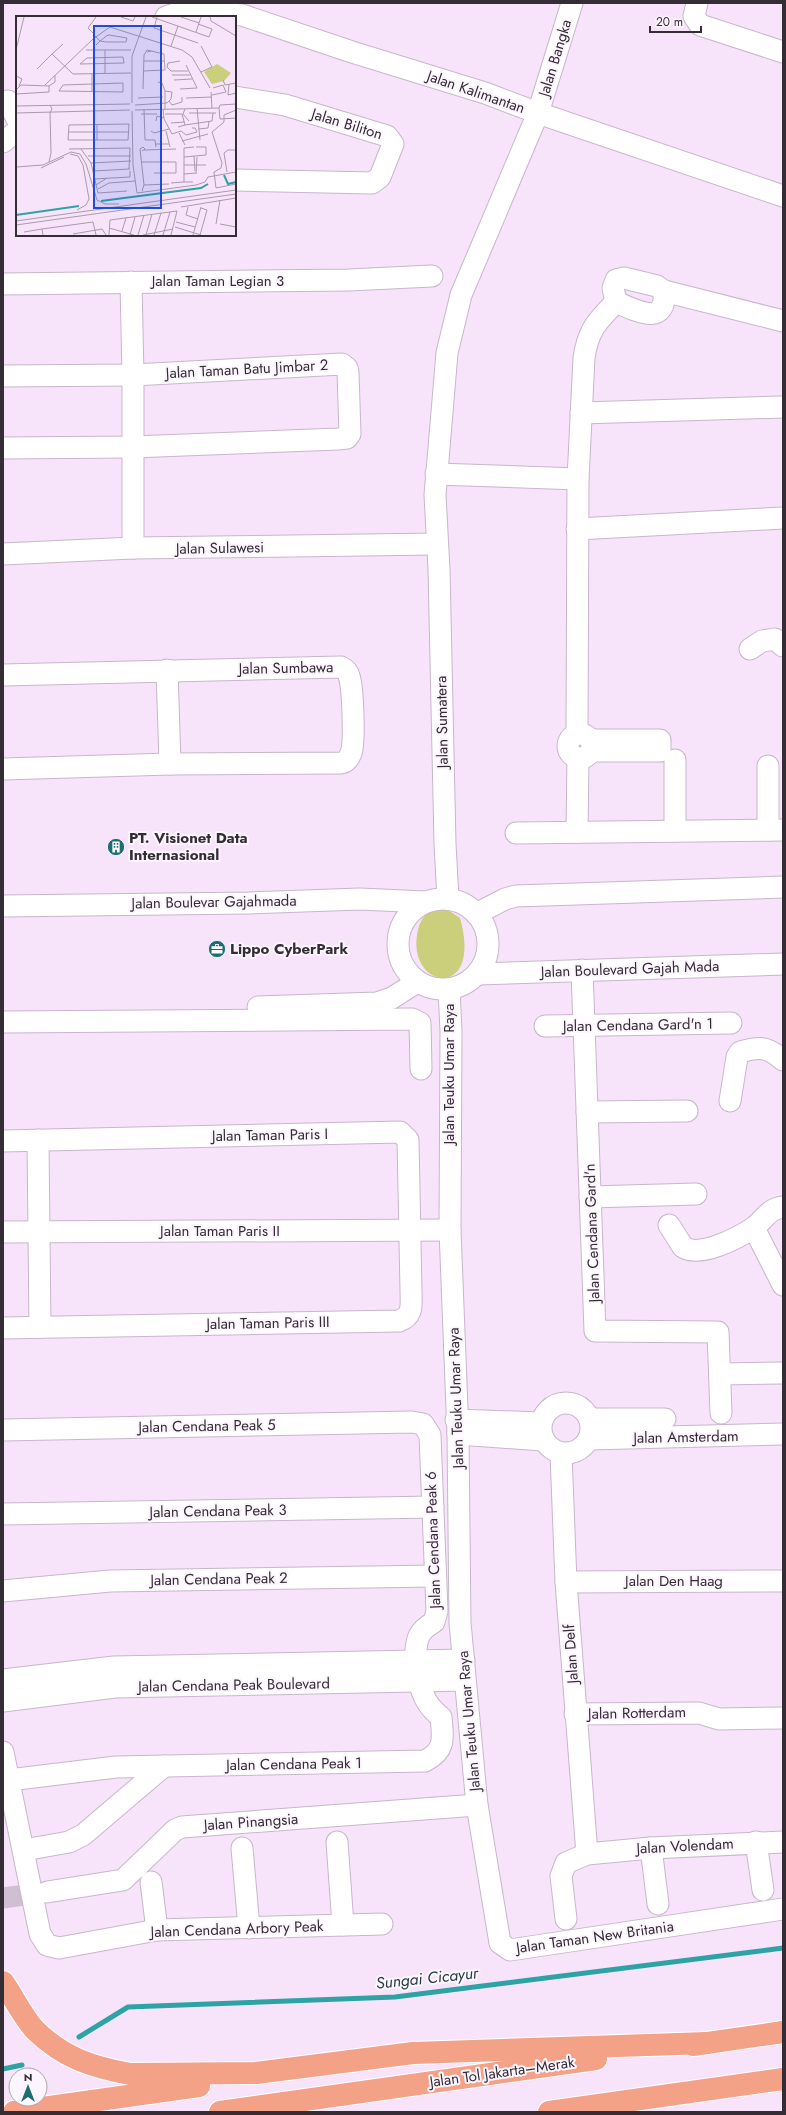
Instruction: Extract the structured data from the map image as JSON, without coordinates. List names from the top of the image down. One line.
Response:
{"streets":{"highway":["Jalan Tol Jakarta–Merak"],"street":["Jalan Bangka","Jalan Kalimantan","Jalan Biliton","Jalan Taman Legian 3","Jalan Taman Batu Jimbar 2","Jalan Sulawesi","Jalan Sumbawa","Jalan Sumatera","Jalan Boulevar Gajahmada","Jalan Boulevard Gajah Mada","Jalan Cendana Gard'n 1","Jalan Teuku Umar Raya","Jalan Taman Paris I","Jalan Taman Paris II","Jalan Cendana Gard'n","Jalan Taman Paris III","Jalan Cendana Peak 5","Jalan Amsterdam","Jalan Cendana Peak 3","Jalan Cendana Peak 6","Jalan Cendana Peak 2","Jalan Den Haag","Jalan Delf","Jalan Cendana Peak Boulevard","Jalan Rotterdam","Jalan Cendana Peak 1","Jalan Pinangsia","Jalan Volendam","Jalan Cendana Arbory Peak","Jalan Taman New Britania"]},"crossings":[["Jalan Bangka","Jalan Kalimantan"],["Jalan Bangka","Jalan Sumatera"],["Jalan Sulawesi","Jalan Sumatera"],["Jalan Sumatera","Jalan Boulevar Gajahmada"],["Jalan Sumatera","Jalan Boulevard Gajah Mada"],["Jalan Sumatera","Jalan Teuku Umar Raya"],["Jalan Boulevar Gajahmada","Jalan Boulevard Gajah Mada"],["Jalan Boulevar Gajahmada","Jalan Teuku Umar Raya"],["Jalan Boulevard Gajah Mada","Jalan Teuku Umar Raya"],["Jalan Boulevard Gajah Mada","Jalan Cendana Gard'n"],["Jalan Cendana Gard'n 1","Jalan Cendana Gard'n"],["Jalan Teuku Umar Raya","Jalan Taman Paris II"],["Jalan Teuku Umar Raya","Jalan Cendana Peak Boulevard"],["Jalan Teuku Umar Raya","Jalan Pinangsia"],["Jalan Teuku Umar Raya","Jalan Taman New Britania"],["Jalan Taman Paris I","Jalan Taman Paris II"],["Jalan Taman Paris I","Jalan Taman Paris III"],["Jalan Taman Paris II","Jalan Taman Paris III"],["Jalan Cendana Peak 5","Jalan Cendana Peak 6"],["Jalan Amsterdam","Jalan Delf"],["Jalan Cendana Peak 3","Jalan Cendana Peak 6"],["Jalan Cendana Peak 6","Jalan Cendana Peak 2"],["Jalan Cendana Peak 6","Jalan Cendana Peak Boulevard"],["Jalan Cendana Peak 6","Jalan Cendana Peak 1"],["Jalan Den Haag","Jalan Delf"],["Jalan Delf","Jalan Rotterdam"],["Jalan Delf","Jalan Volendam"],["Jalan Cendana Peak Boulevard","Jalan Cendana Peak 1"],["Jalan Cendana Peak 1","Jalan Cendana Arbory Peak"],["Jalan Pinangsia","Jalan Taman New Britania"]],"water":["Sungai Cicayur"],"places":{"building":["PT. Visionet Data Internasional"],"office":["Lippo CyberPark"]},"scale_bar":"20 m","north":"top"}
